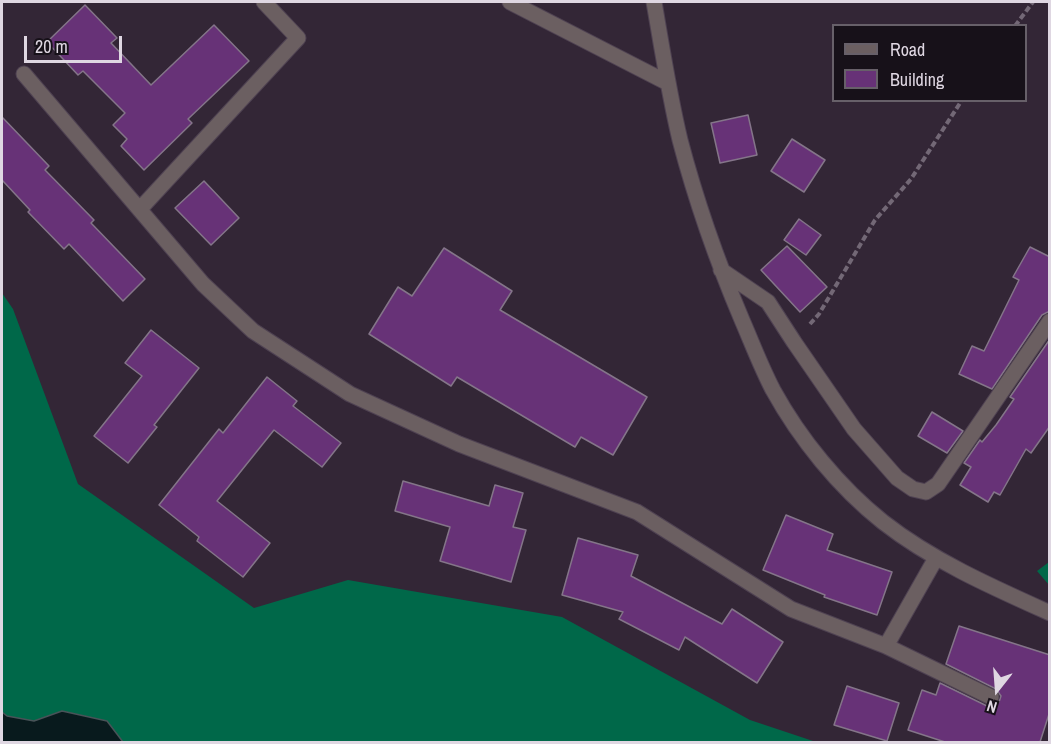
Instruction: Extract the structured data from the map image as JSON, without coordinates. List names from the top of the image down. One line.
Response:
{"legend":["Road","Building"],"scale_bar":"20 m","north":"bottom"}
